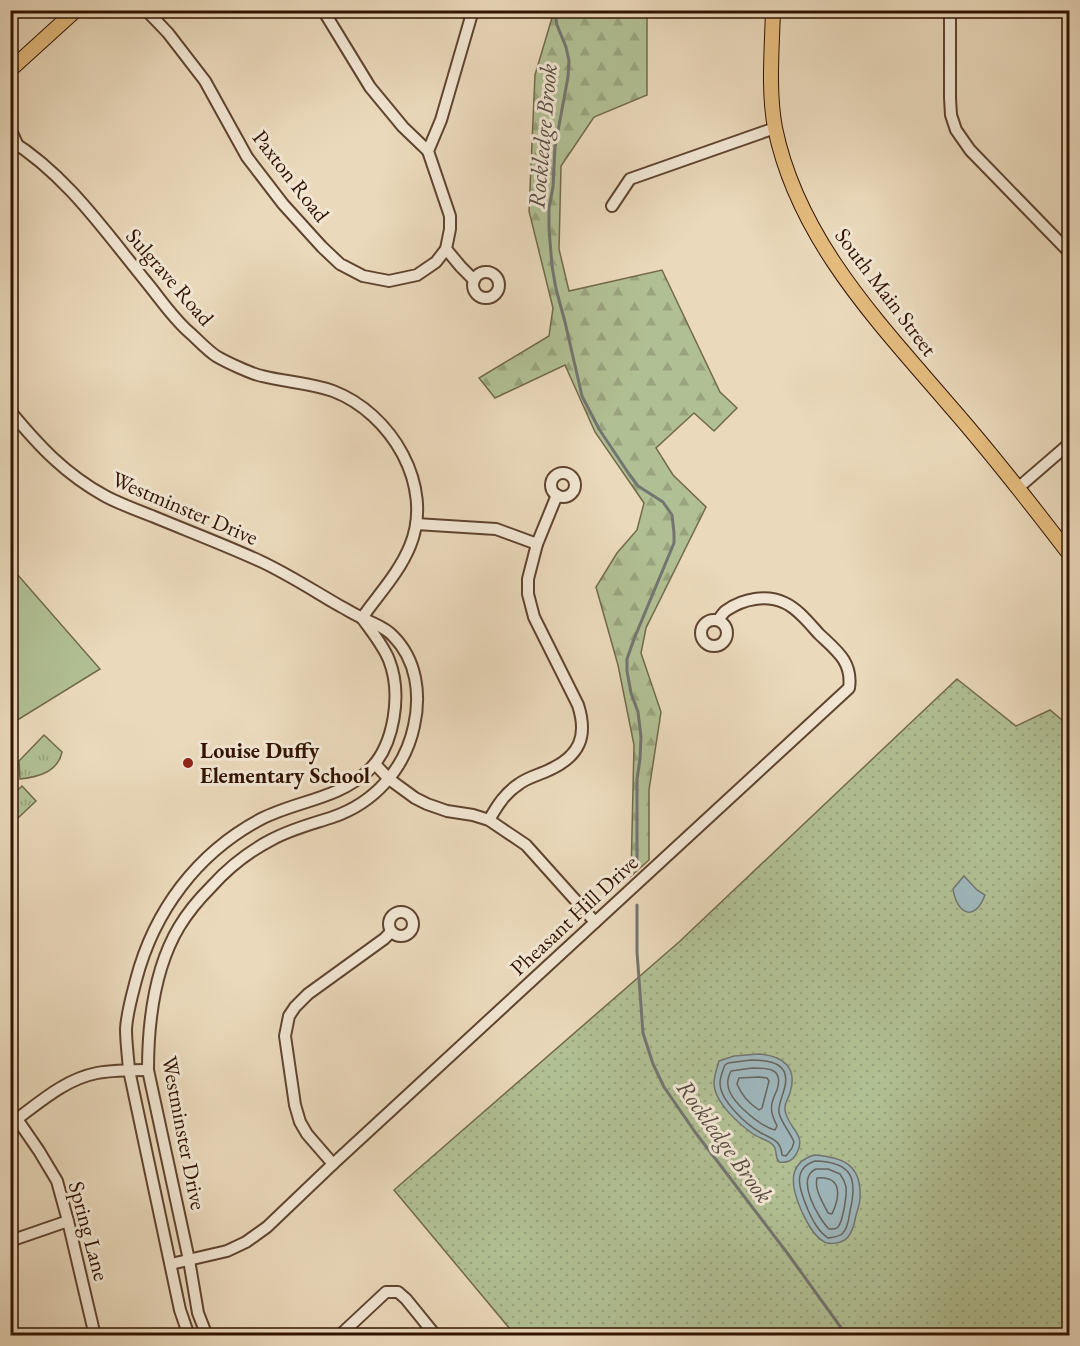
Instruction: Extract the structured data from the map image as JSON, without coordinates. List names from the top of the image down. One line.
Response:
{"streets":{"main road":["South Main Street"],"street":["Paxton Road","Sulgrave Road","Westminster Drive","Pheasant Hill Drive","Spring Lane"]},"crossings":[["Sulgrave Road","Westminster Drive"],["Westminster Drive","Pheasant Hill Drive"]],"water":["Rockledge Brook"],"places":["Louise Duffy Elementary School"]}
